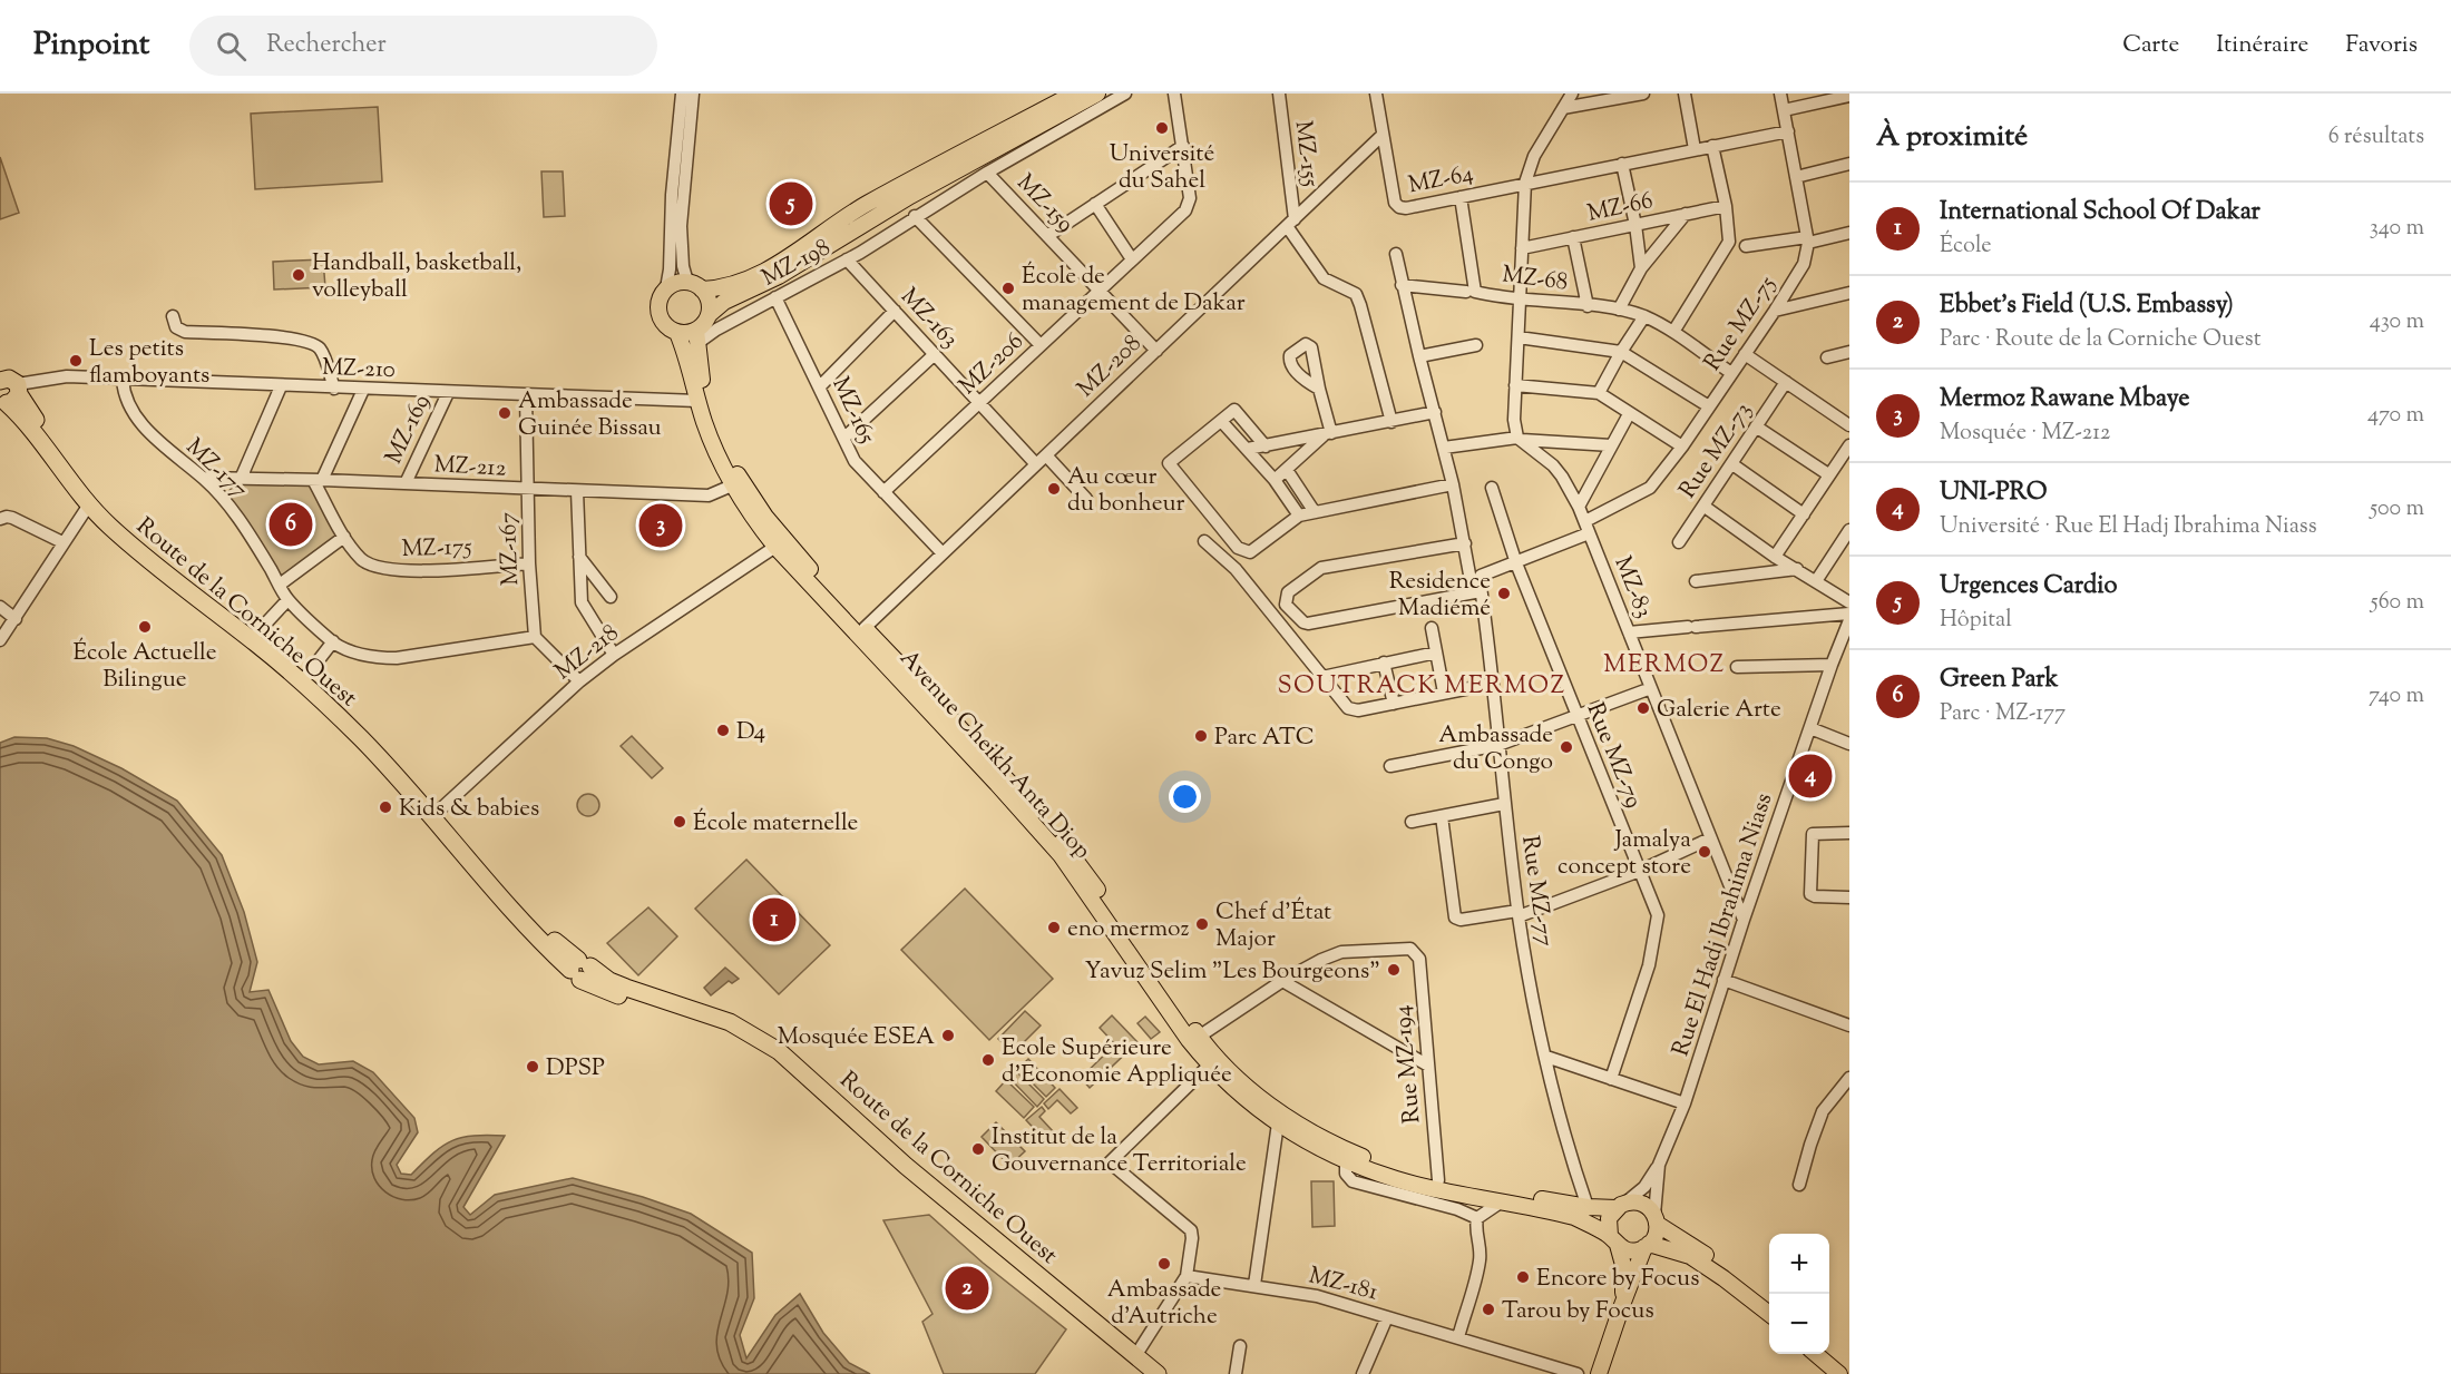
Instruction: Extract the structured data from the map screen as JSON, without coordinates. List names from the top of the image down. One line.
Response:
{"streets":{"highway":["Route de la Corniche Ouest"],"main road":["Avenue Cheikh Anta Diop"],"street":["MZ-155","MZ-64","MZ-159","MZ-66","MZ-198","MZ-68","MZ-163","Rue MZ-75","MZ-206","MZ-208","MZ-210","MZ-165","MZ-169","Rue MZ-73","MZ-212","MZ-177","MZ-175","MZ-167","MZ-83","MZ-218","Rue MZ-79","Rue MZ-77","Rue El Hadj Ibrahima Niass","Rue MZ-194","MZ-181"]},"crossings":[["MZ-155","MZ-208"],["MZ-64","MZ-68"],["MZ-64","Rue MZ-75"],["MZ-64","MZ-208"],["MZ-159","MZ-198"],["MZ-159","MZ-206"],["MZ-159","MZ-208"],["MZ-198","MZ-163"],["MZ-198","MZ-165"],["MZ-198","Avenue Cheikh Anta Diop"],["MZ-68","Rue MZ-75"],["MZ-163","MZ-206"],["MZ-163","MZ-208"],["Rue MZ-75","MZ-83"],["MZ-206","MZ-165"],["MZ-208","MZ-165"],["MZ-208","Avenue Cheikh Anta Diop"],["MZ-210","MZ-169"],["MZ-210","MZ-177"],["MZ-210","MZ-167"],["MZ-210","Route de la Corniche Ouest"],["MZ-210","Avenue Cheikh Anta Diop"],["MZ-169","MZ-212"],["MZ-212","MZ-177"],["MZ-212","MZ-175"],["MZ-212","MZ-167"],["MZ-212","Avenue Cheikh Anta Diop"],["MZ-177","MZ-167"],["MZ-175","MZ-167"],["MZ-83","Rue El Hadj Ibrahima Niass"],["Route de la Corniche Ouest","MZ-218"],["MZ-218","Avenue Cheikh Anta Diop"],["Avenue Cheikh Anta Diop","Rue MZ-77"],["Avenue Cheikh Anta Diop","Rue MZ-194"],["Rue MZ-79","Rue MZ-77"]],"districts":["MERMOZ","SOUTRACK MERMOZ"],"places":["Université du Sahel","Handball, basketball, volleyball","École de management de Dakar","Les petits flamboyants","Ambassade Guinée Bissau","Au cœur du bonheur","Residence Madiémé","École Actuelle Bilingue","Galerie Arte","D4","Parc ATC","Ambassade du Congo","Kids & babies","École maternelle","Jamalya concept store","Chef d'État Major","eno mermoz","Yavuz Selim \"Les Bourgeons\"","Mosquée ESEA","Ecole Supérieure d'Economie Appliquée","DPSP","Institut de la Gouvernance Territoriale","Ambassade d'Autriche","Encore by Focus","Tarou by Focus"],"page":{"header":"Pinpoint","search":"Rechercher","nav":["Carte","Itinéraire","Favoris"],"heading":["À proximité","6 résultats"],"pins":["5","6","3","4","1","2"],"list":[{"mark":"1","name":"International School Of Dakar","note":"École","value":"340 m"},{"mark":"2","name":"Ebbet's Field (U.S. Embassy)","note":"Parc · Route de la Corniche Ouest","value":"430 m"},{"mark":"3","name":"Mermoz Rawane Mbaye","note":"Mosquée · MZ-212","value":"470 m"},{"mark":"4","name":"UNI-PRO","note":"Université · Rue El Hadj Ibrahima Niass","value":"500 m"},{"mark":"5","name":"Urgences Cardio","note":"Hôpital","value":"560 m"},{"mark":"6","name":"Green Park","note":"Parc · MZ-177","value":"740 m"}],"map_buttons":["+","−"]}}
